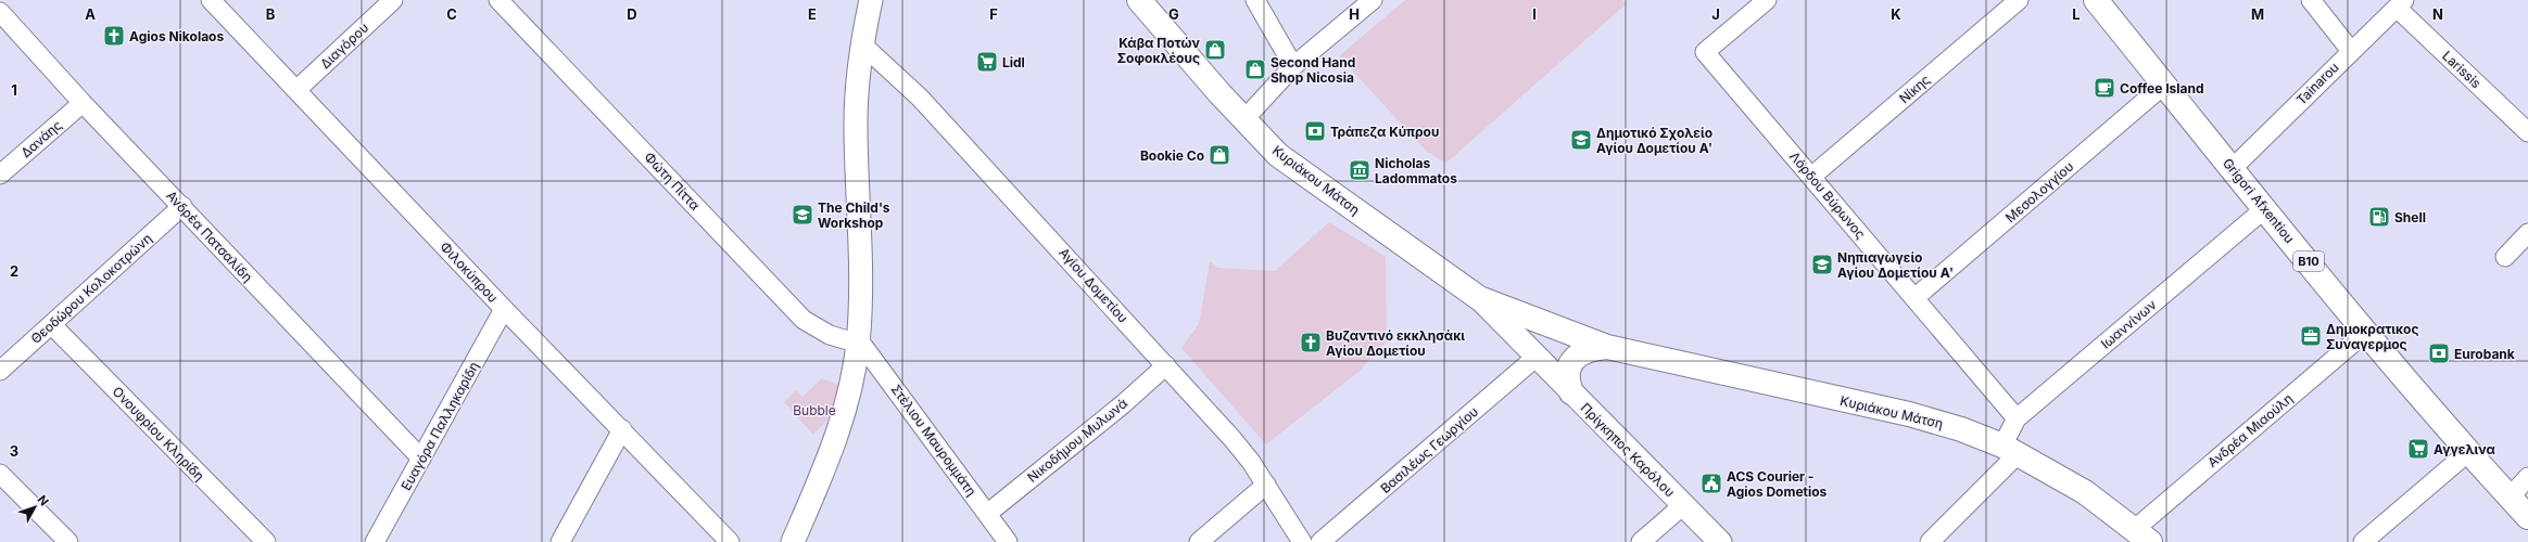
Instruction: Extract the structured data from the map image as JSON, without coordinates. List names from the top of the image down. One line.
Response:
{"streets":{"main road":["Κυριάκου Μάτση","Grigori Afxentiou","B10"],"street":["Διαγόρου","Larissis","Tainarou","Νίκης","Δανάης","Φώτη Πίττα","Μεσολογγίου","Λόρδου Βύρωνος","Ανδρέα Πατσαλίδη","Φιλοκύπρου","Αγίου Δομετίου","Θεοδώρου Κολοκοτρώνη","Ιωαννίνων","Ευαγόρα Παλληκαρίδη","Ανδρέα Μιαούλη","Ονουφρίου Κληρίδη","Στέλιου Μαυρομμάτη","Νικοδήμου Μυλωνά","Βασιλέως Γεωργίου","Πρίγκηπος Καρόλου"]},"crossings":[["Διαγόρου","Φιλοκύπρου"],["Larissis","Tainarou"],["Tainarou","Grigori Afxentiou"],["Νίκης","Λόρδου Βύρωνος"],["Δανάης","Ανδρέα Πατσαλίδη"],["Κυριάκου Μάτση","Ιωαννίνων"],["Κυριάκου Μάτση","Ανδρέα Μιαούλη"],["Κυριάκου Μάτση","Βασιλέως Γεωργίου"],["Κυριάκου Μάτση","Πρίγκηπος Καρόλου"],["Φώτη Πίττα","Στέλιου Μαυρομμάτη"],["Μεσολογγίου","Λόρδου Βύρωνος"],["Μεσολογγίου","Grigori Afxentiou"],["Λόρδου Βύρωνος","Ιωαννίνων"],["Grigori Afxentiou","Ιωαννίνων"],["Grigori Afxentiou","Ανδρέα Μιαούλη"],["Ανδρέα Πατσαλίδη","Θεοδώρου Κολοκοτρώνη"],["Ανδρέα Πατσαλίδη","Ευαγόρα Παλληκαρίδη"],["Φιλοκύπρου","Ευαγόρα Παλληκαρίδη"],["Αγίου Δομετίου","Νικοδήμου Μυλωνά"],["Θεοδώρου Κολοκοτρώνη","Ονουφρίου Κληρίδη"],["Στέλιου Μαυρομμάτη","Νικοδήμου Μυλωνά"],["Βασιλέως Γεωργίου","Πρίγκηπος Καρόλου"]],"parks":["Bubble"],"places":{"church":["Agios Nikolaos","Βυζαντινό εκκλησάκι Αγίου Δομετίου"],"shop":["Κάβα Ποτών Σοφοκλέους","Second Hand Shop Nicosia","Bookie Co"],"supermarket":["Lidl","Αγγελινα"],"cafe":["Coffee Island"],"bank":["Τράπεζα Κύπρου","Eurobank"],"school or university":["Δημοτικό Σχολείο Αγίου Δομετίου Αʹ","The Child's Workshop","Νηπιαγωγείο Αγίου Δομετίου Αʹ"],"museum":["Nicholas Ladommatos"],"fuel station":["Shell"],"office":["Δημοκρατικος Συναγερμος"],"public building":["ACS Courier - Agios Dometios"]},"north":"top right","grid":{"columns":["A","B","C","D","E","F","G","H","I","J","K","L","M","N"],"rows":["1","2","3"]}}
